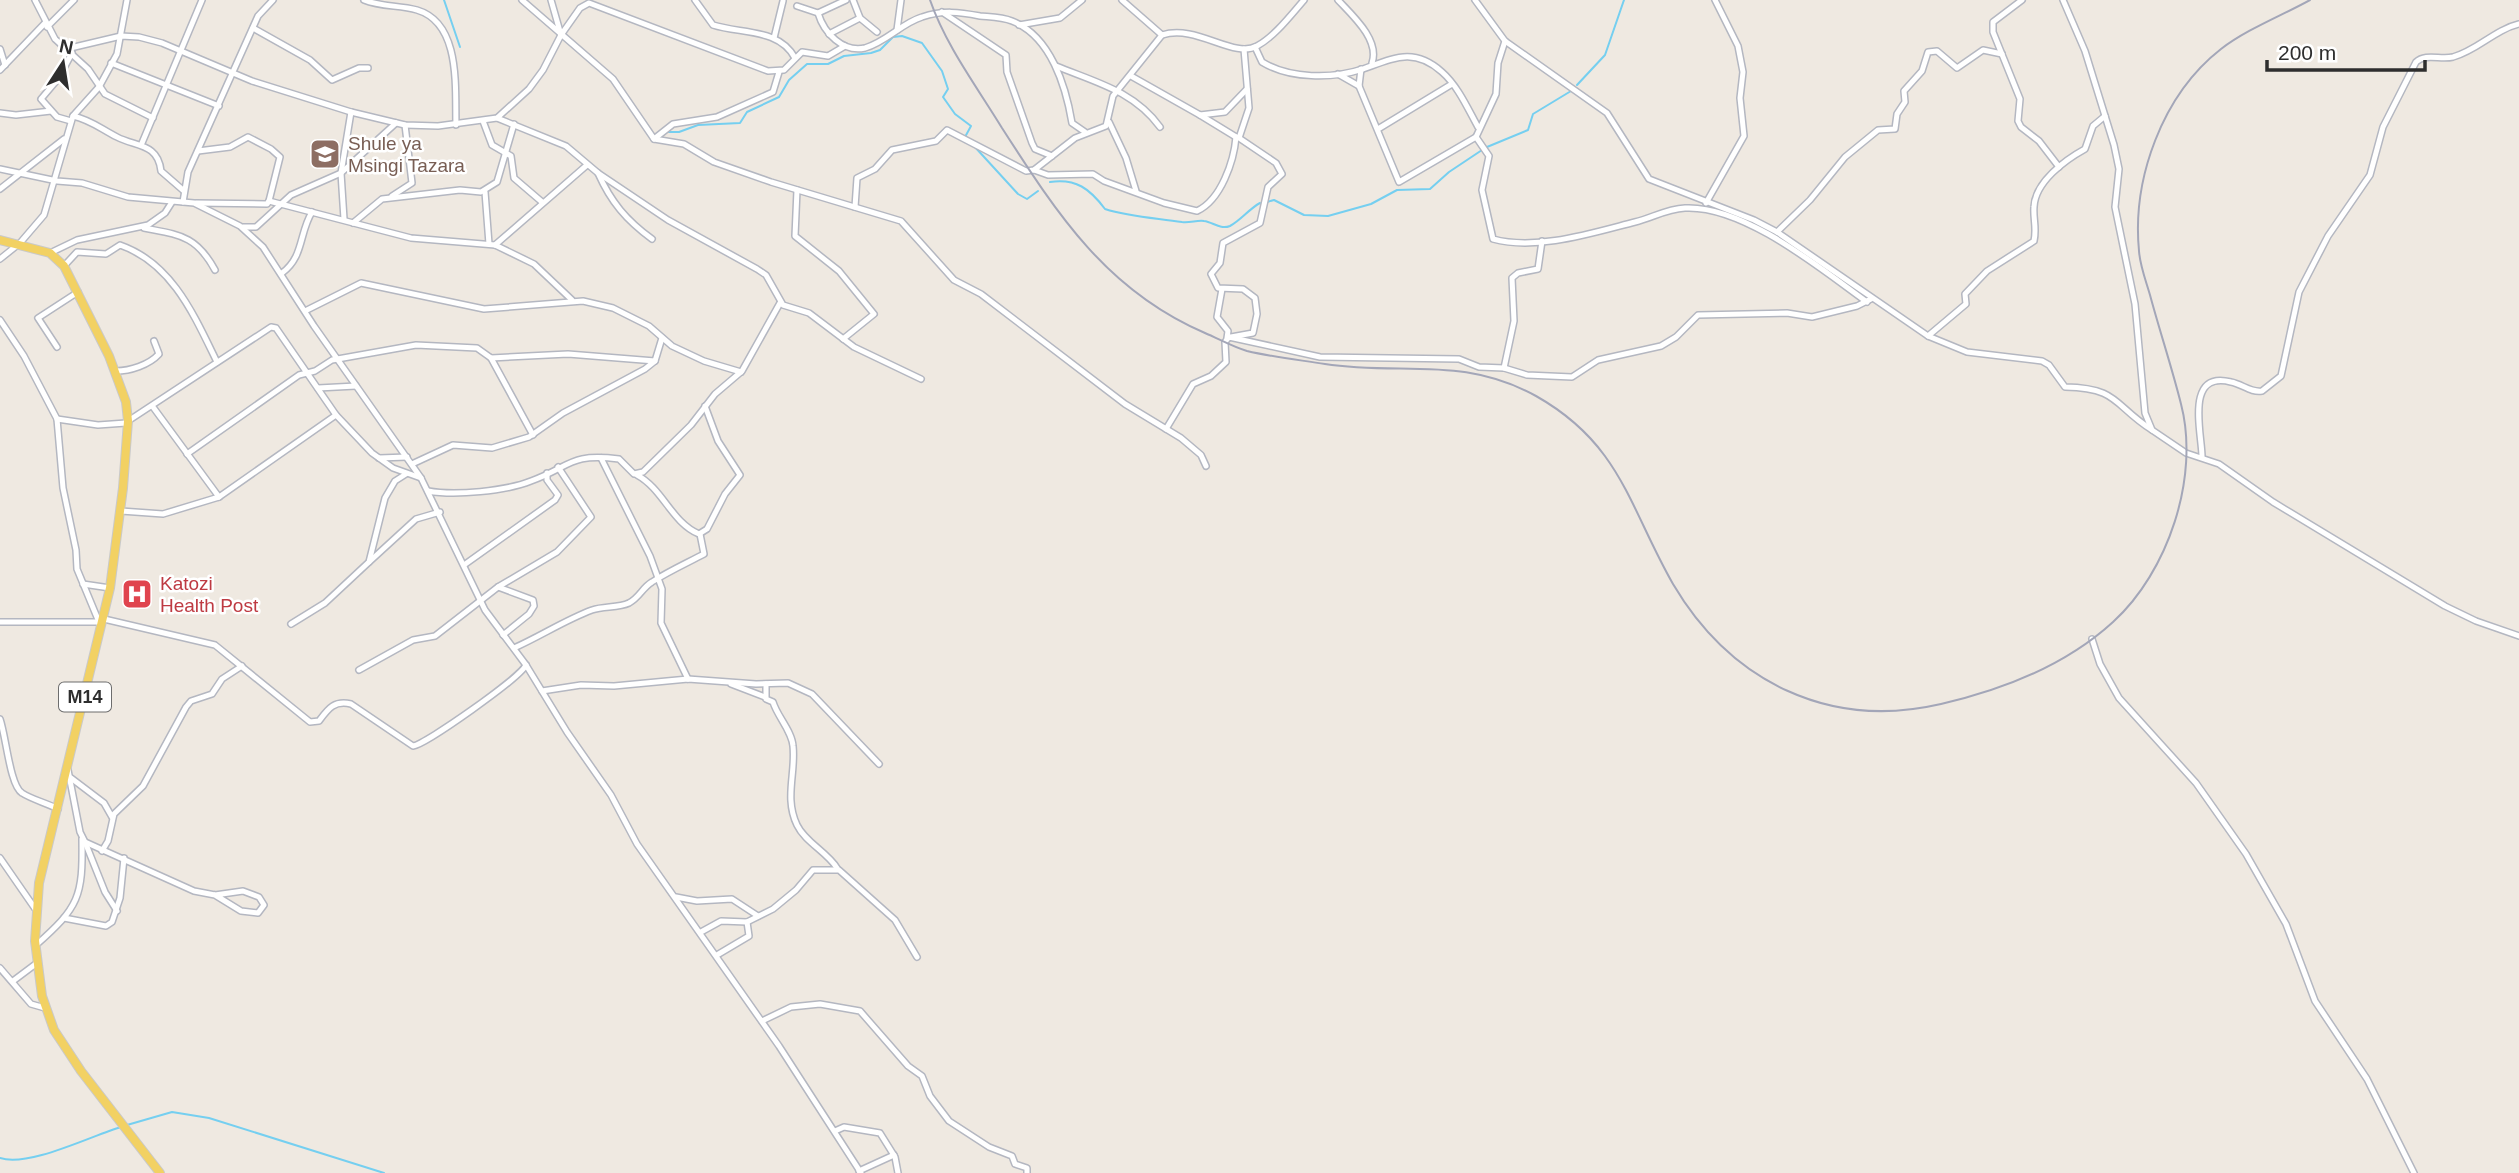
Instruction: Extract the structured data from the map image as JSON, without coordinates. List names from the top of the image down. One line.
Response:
{"streets":{"main road":["M14"]},"places":{"school or university":["Shule ya Msingi Tazara"],"hospital":["Katozi Health Post"]},"scale_bar":"200 m","north":"top"}
